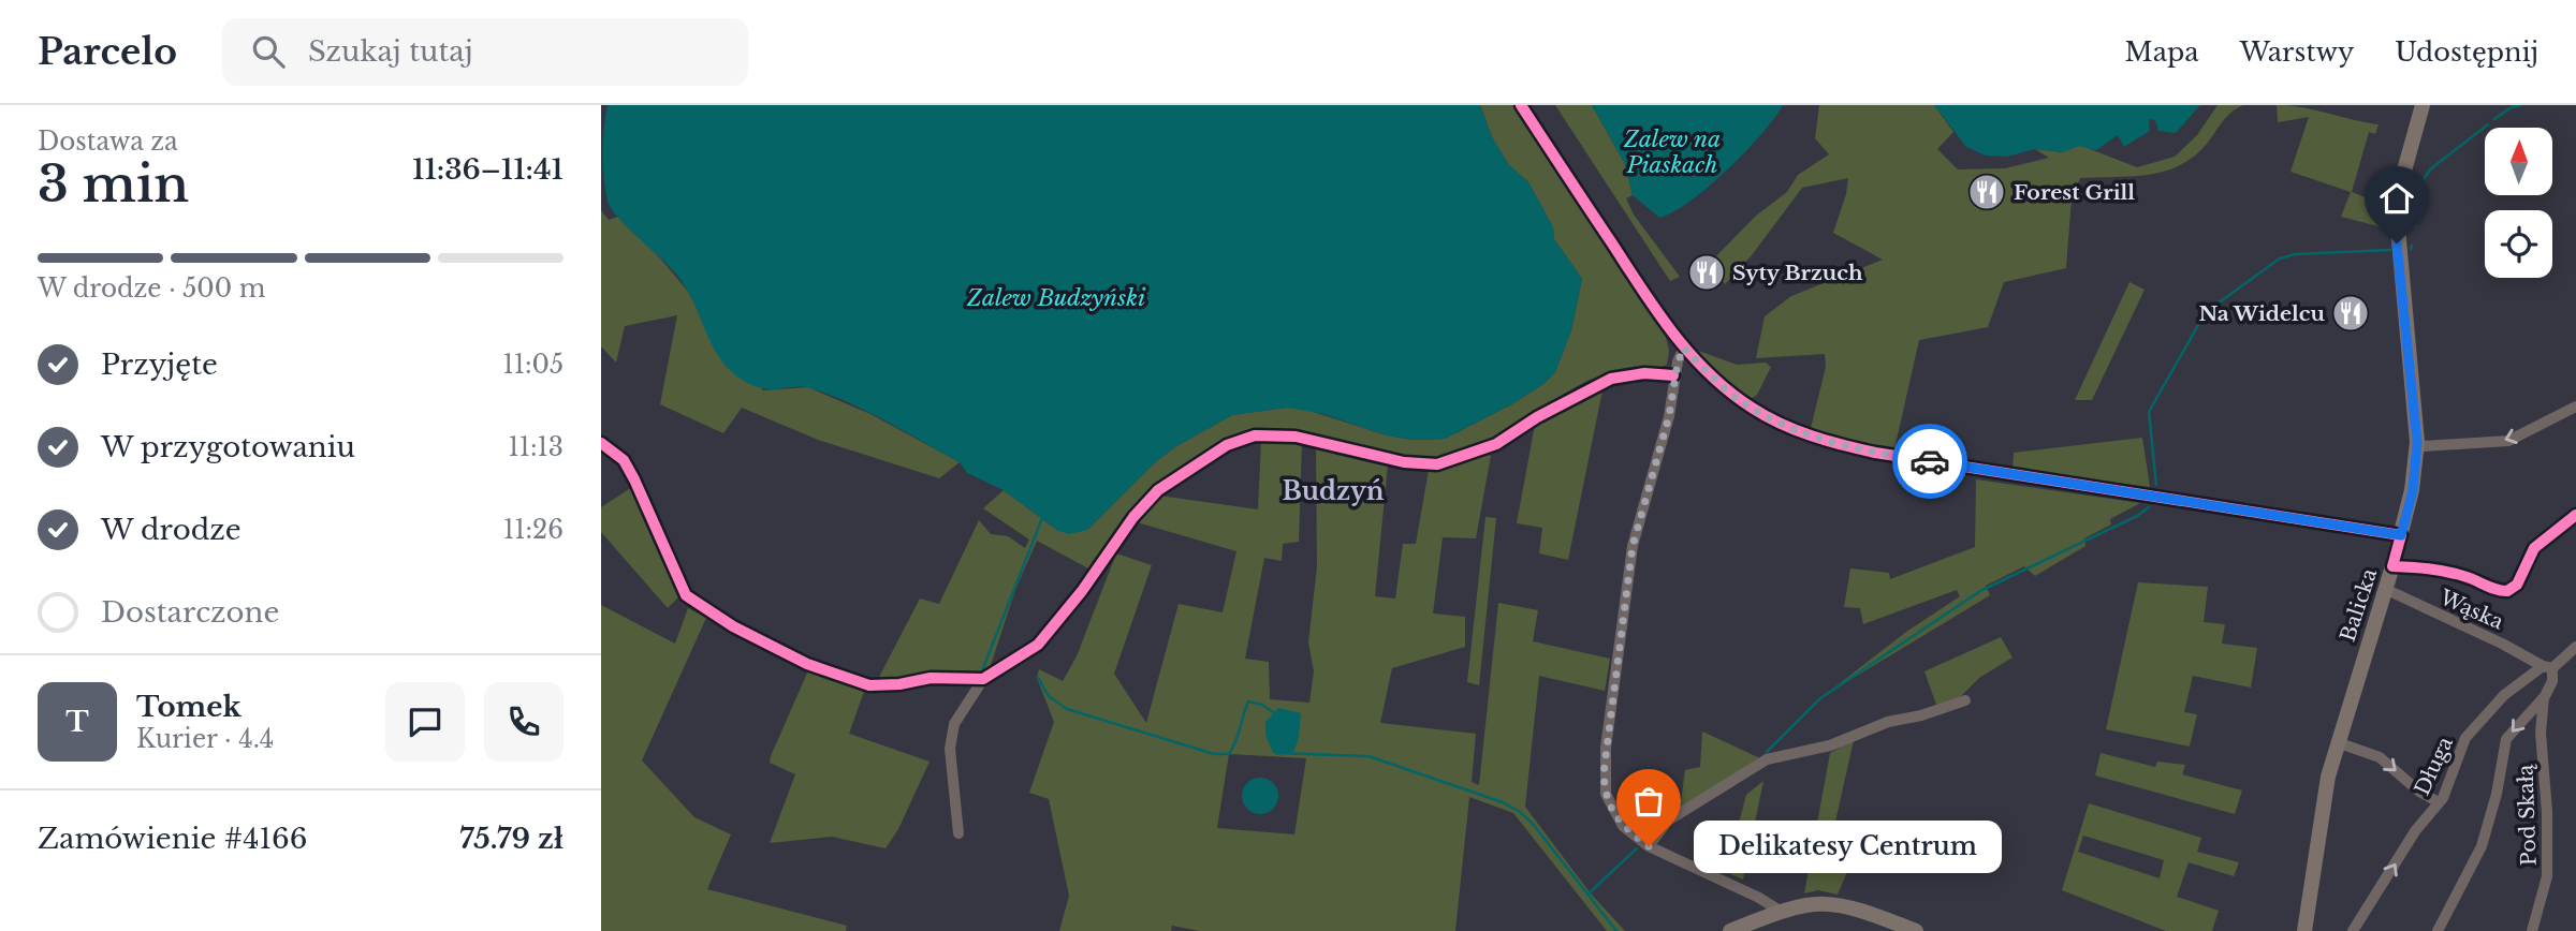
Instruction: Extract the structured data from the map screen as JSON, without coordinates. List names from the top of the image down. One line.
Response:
{"streets":{"main road":["Balicka"],"street":["Wąska","Długa","Pod Skałą"]},"crossings":[["Balicka","Wąska"],["Wąska","Długa"],["Wąska","Pod Skałą"],["Długa","Pod Skałą"]],"districts":["Budzyń"],"water":["Zalew na Piaskach","Zalew Budzyński"],"places":{"restaurant":["Forest Grill","Syty Brzuch","Na Widelcu"],"other":["Delikatesy Centrum"]},"north":"top","page":{"header":"Parcelo","search":"Szukaj tutaj","nav":["Mapa","Warstwy","Udostępnij"],"heading":["3 min","Dostawa za","11:36–11:41"],"panel":["Tomek","Kurier · 4.4","Zamówienie #4166","75.79 zł"],"bar":"W drodze · 500 m","list":[["Przyjęte","11:05"],["W przygotowaniu","11:13"],["W drodze","11:26"],"Dostarczone"],"round":"T","bubble":"Delikatesy Centrum"}}
